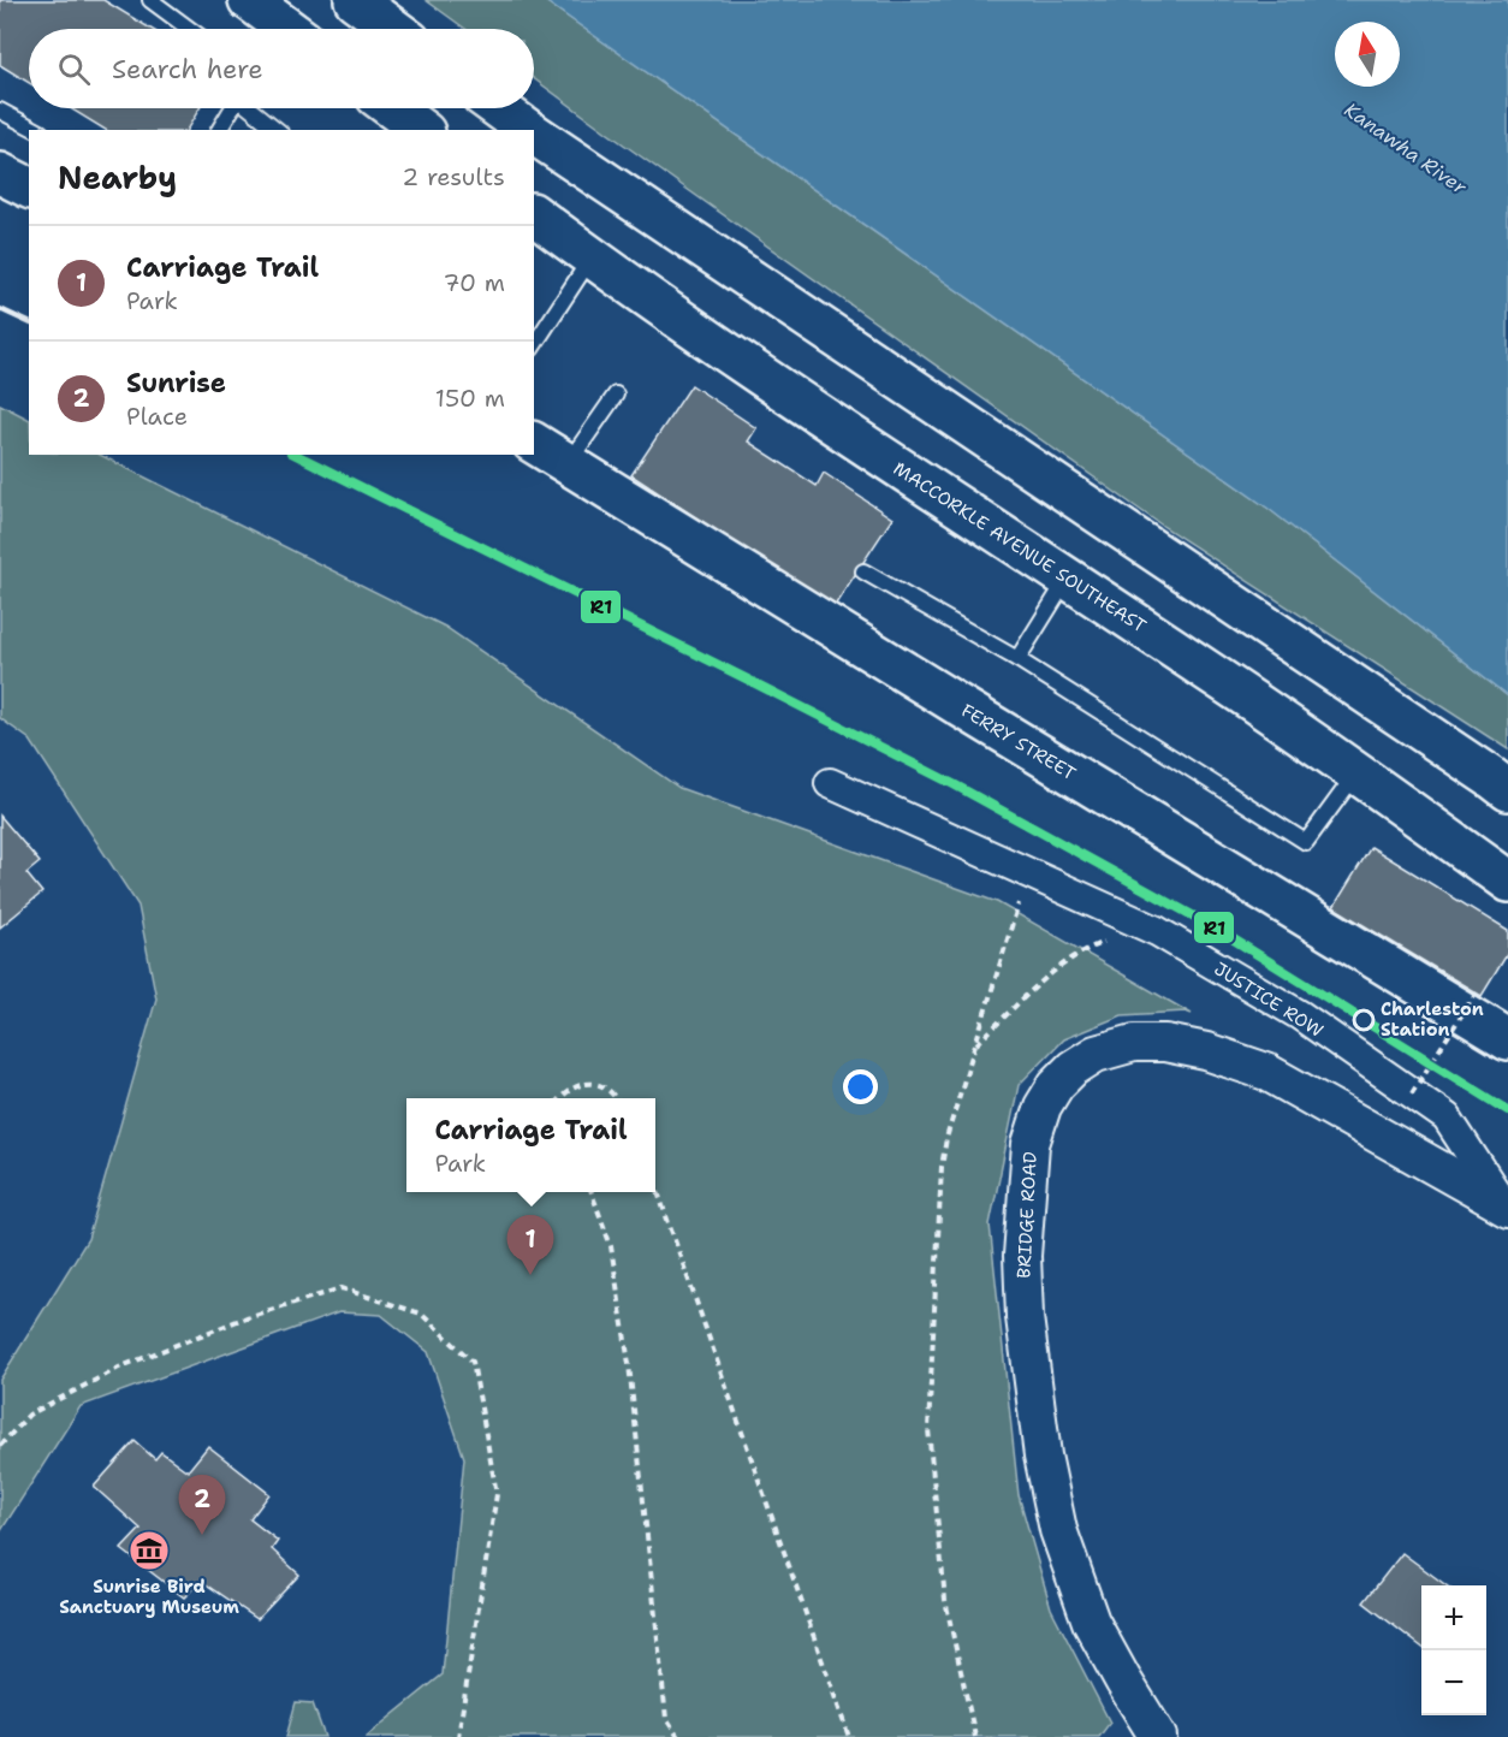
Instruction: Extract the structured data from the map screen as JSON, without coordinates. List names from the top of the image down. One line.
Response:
{"streets":{"main road":["MACCORKLE AVENUE SOUTHEAST","FERRY STREET"],"street":["JUSTICE ROW","BRIDGE ROAD"]},"crossings":[["JUSTICE ROW","BRIDGE ROAD"]],"water":["Kanawha River"],"places":{"other":["Charleston Station"],"museum":["Sunrise Bird Sanctuary Museum"]},"lines":["transit line R1"],"north":"top","page":{"search":"Search here","heading":["Nearby","2 results"],"list":[{"mark":"1","name":"Carriage Trail","note":"Park","value":"70 m"},{"mark":"2","name":"Sunrise","note":"Place","value":"150 m"}],"popup":["Carriage Trail","Park"],"pins":["1","2"],"map_buttons":["+","−"]}}
